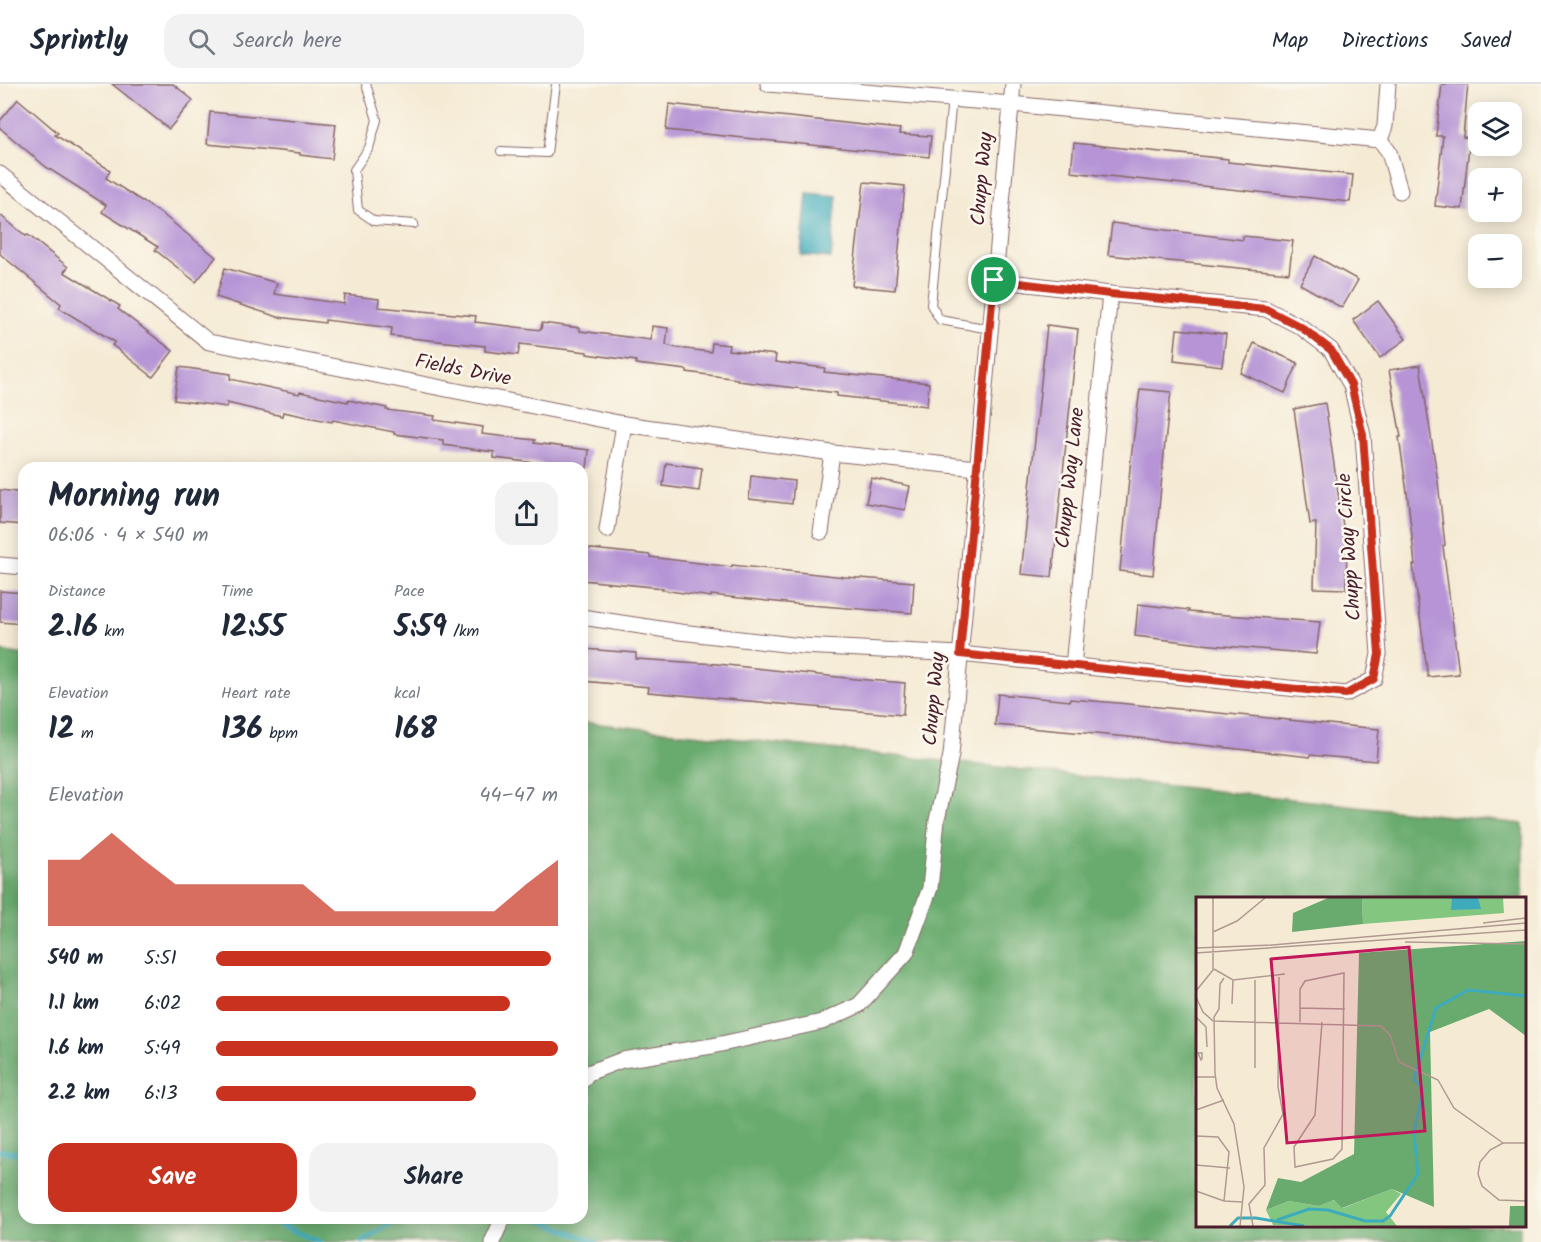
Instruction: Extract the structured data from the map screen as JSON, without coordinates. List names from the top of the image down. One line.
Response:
{"streets":{"street":["Chupp Way","Fields Drive","Chupp Way Lane","Chupp Way Circle"]},"crossings":[["Chupp Way","Fields Drive"],["Chupp Way","Chupp Way Circle"],["Chupp Way Lane","Chupp Way Circle"]],"page":{"header":"Sprintly","search":"Search here","nav":["Map","Directions","Saved"],"map_buttons":["+","−"],"heading":["Morning run","06:06 · 4 × 540 m"],"stats":[["Distance","2.16 km"],["Time","12:55"],["Pace","5:59 /km"],["Elevation","12 m"],["Heart rate","136 bpm"],["kcal","168"]],"chart":["Elevation","44–47 m"],"list":[{"name":"540 m","note":"5:51"},{"name":"1.1 km","note":"6:02"},{"name":"1.6 km","note":"5:49"},{"name":"2.2 km","note":"6:13"}],"buttons":["Save","Share"]}}
